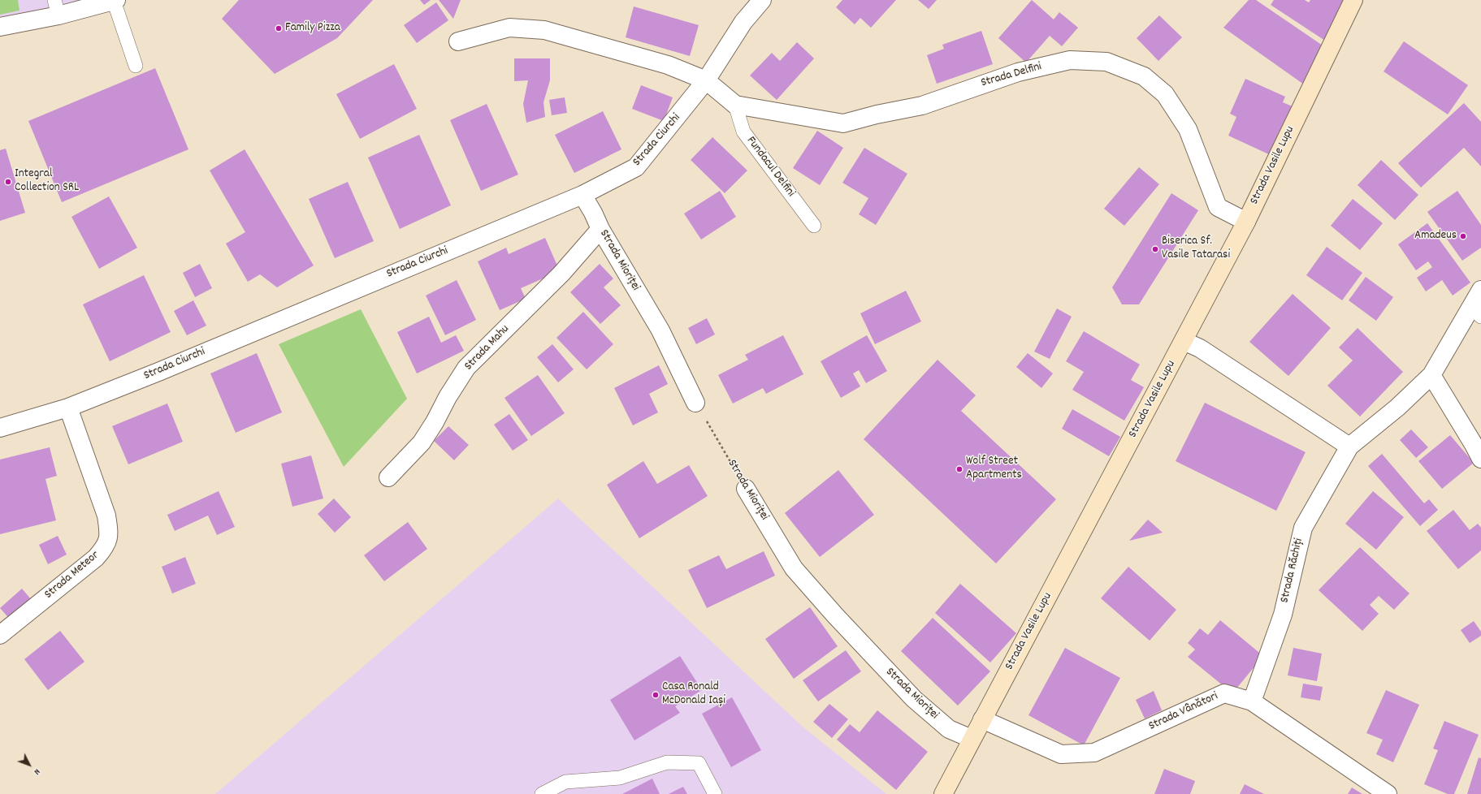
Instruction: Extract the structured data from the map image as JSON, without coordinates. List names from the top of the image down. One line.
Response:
{"streets":{"main road":["Strada Vasile Lupu"],"street":["Strada Delfini","Strada Ciurchi","Strada Mioriței","Strada Mahu","Strada Răchiți","Strada Meteor","Strada Vânători"],"lane":["Fundacul Delfini"]},"crossings":[["Strada Delfini","Strada Ciurchi"],["Strada Delfini","Strada Vasile Lupu"],["Strada Delfini","Fundacul Delfini"],["Strada Ciurchi","Strada Mioriței"],["Strada Ciurchi","Strada Meteor"],["Strada Vasile Lupu","Strada Mioriței"],["Strada Vasile Lupu","Strada Vânători"],["Strada Mioriței","Strada Mahu"],["Strada Răchiți","Strada Vânători"]],"places":["Family Pizza","Integral Collection SRL","Amadeus","Biserica Sf. Vasile Tatarasi","Wolf Street Apartments","Casa Ronald McDonald Iași"],"north":"bottom right"}
